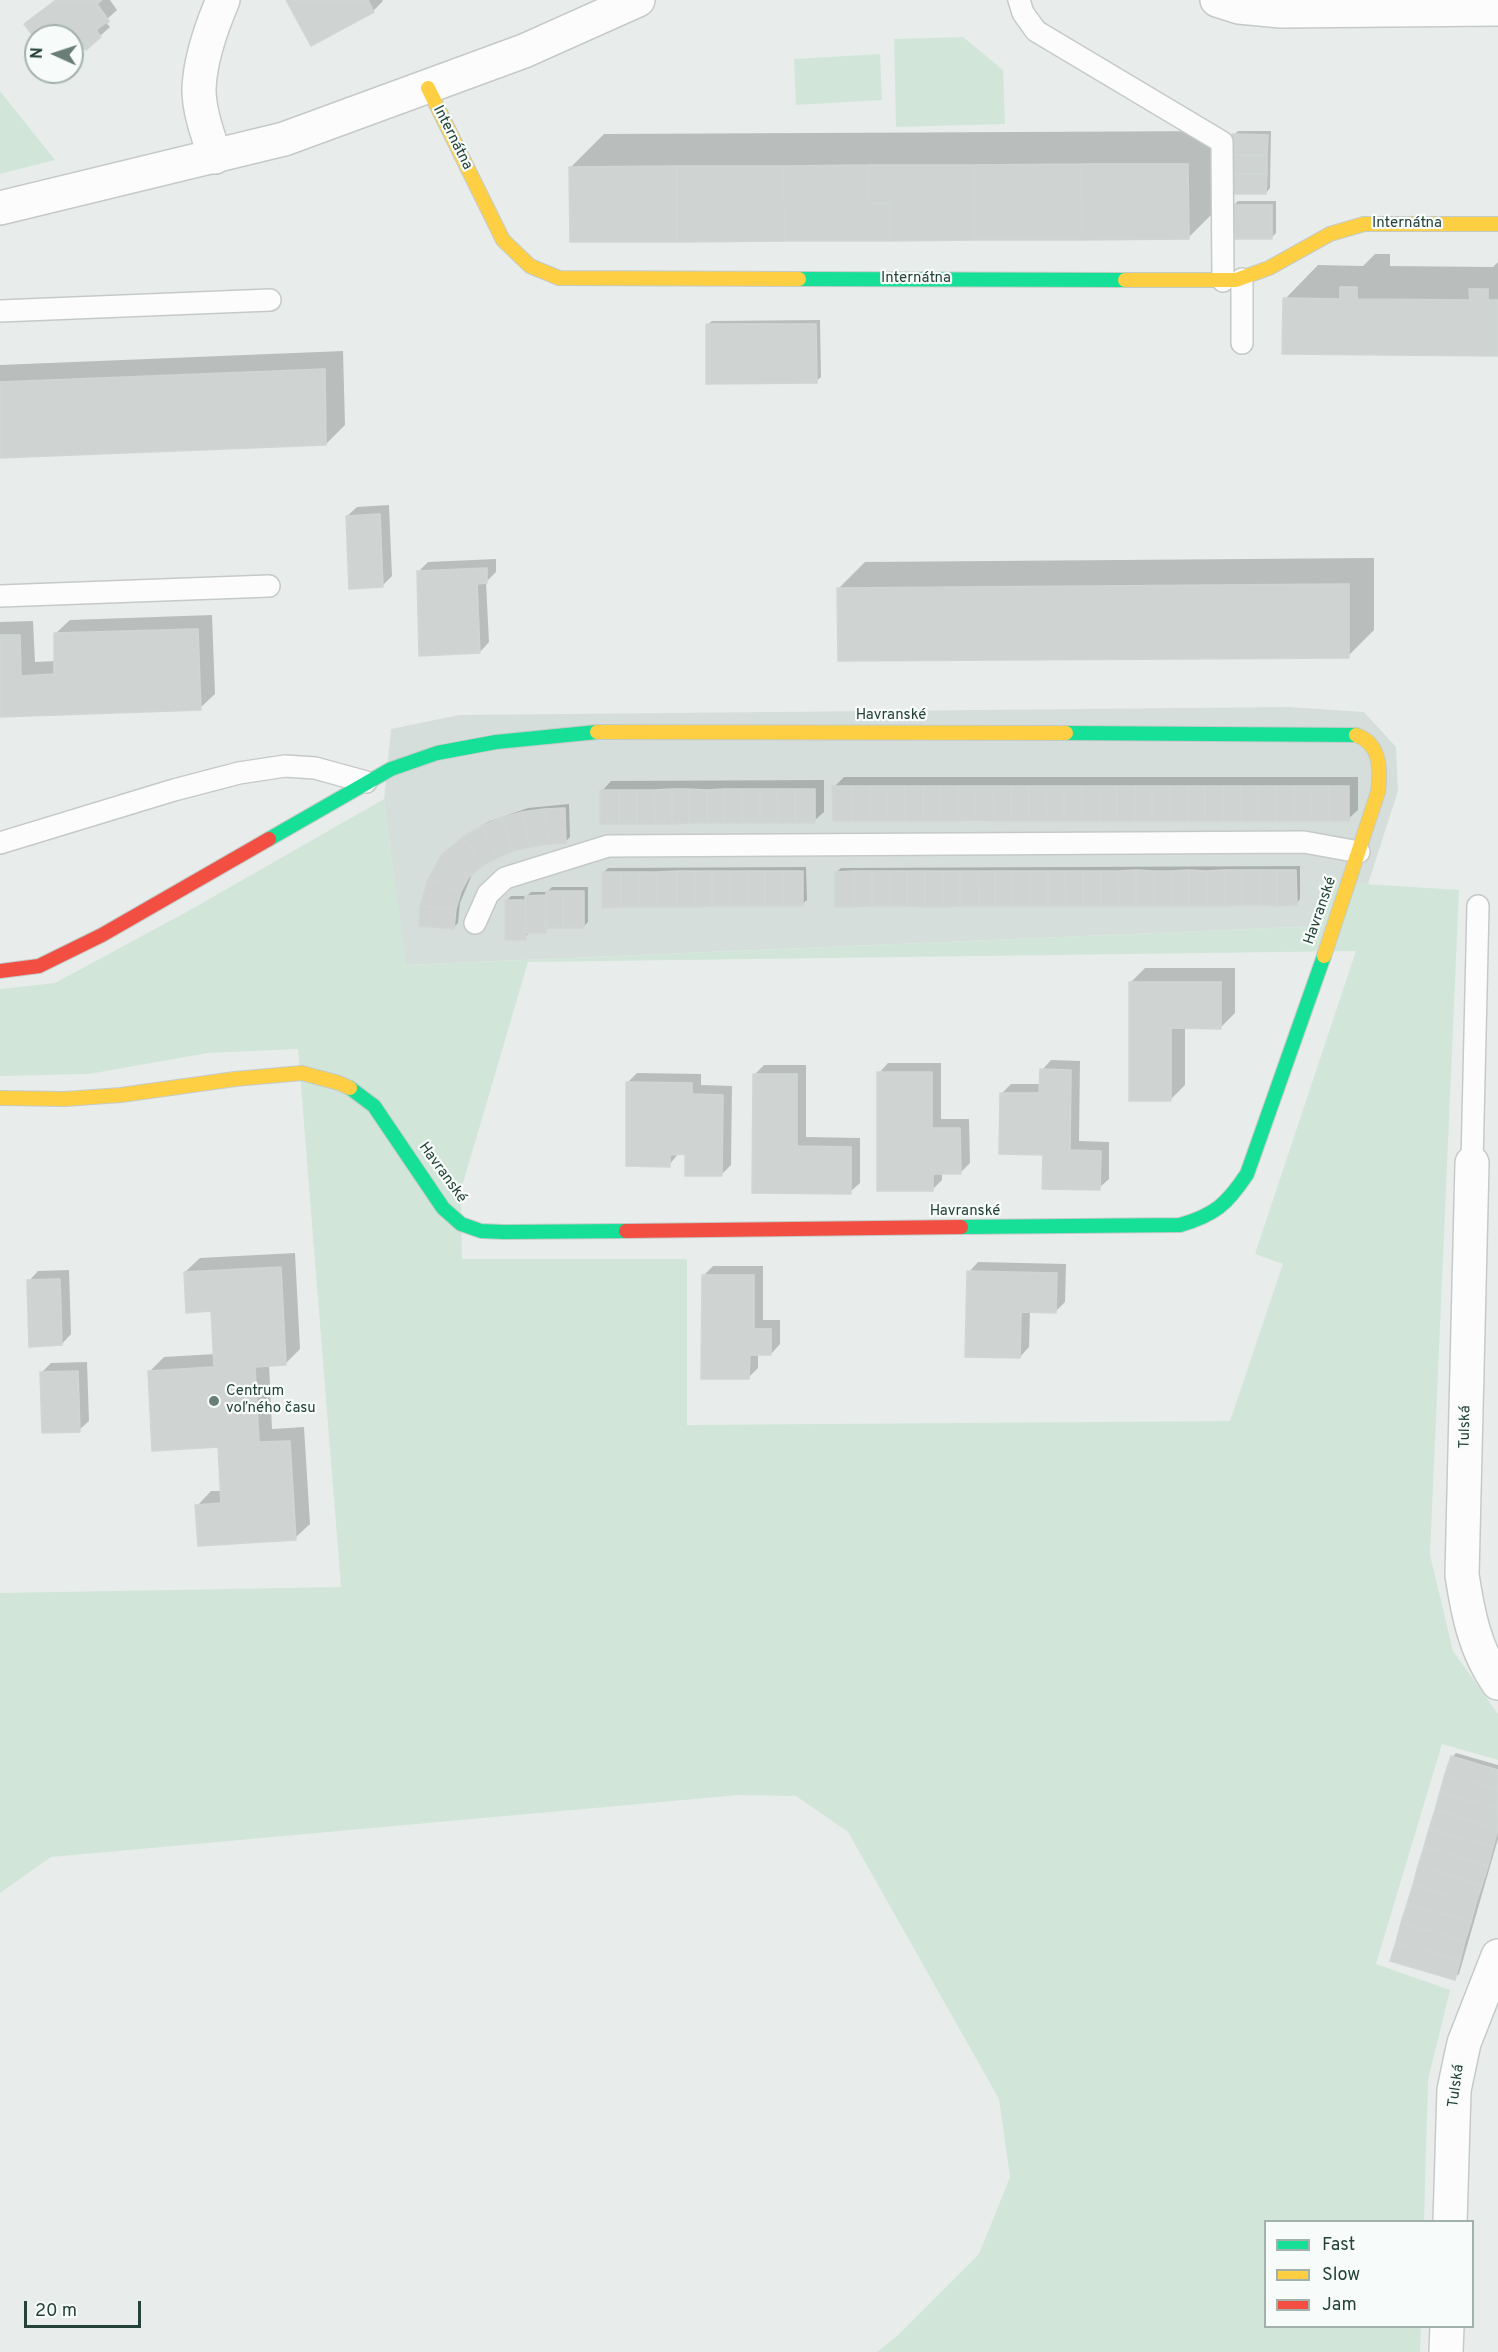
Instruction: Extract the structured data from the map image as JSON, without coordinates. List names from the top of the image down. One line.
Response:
{"streets":{"street":["Internátna","Havranské","Tulská"]},"places":["Centrum voľného času"],"legend":["Fast","Slow","Jam"],"scale_bar":"20 m","north":"left"}
